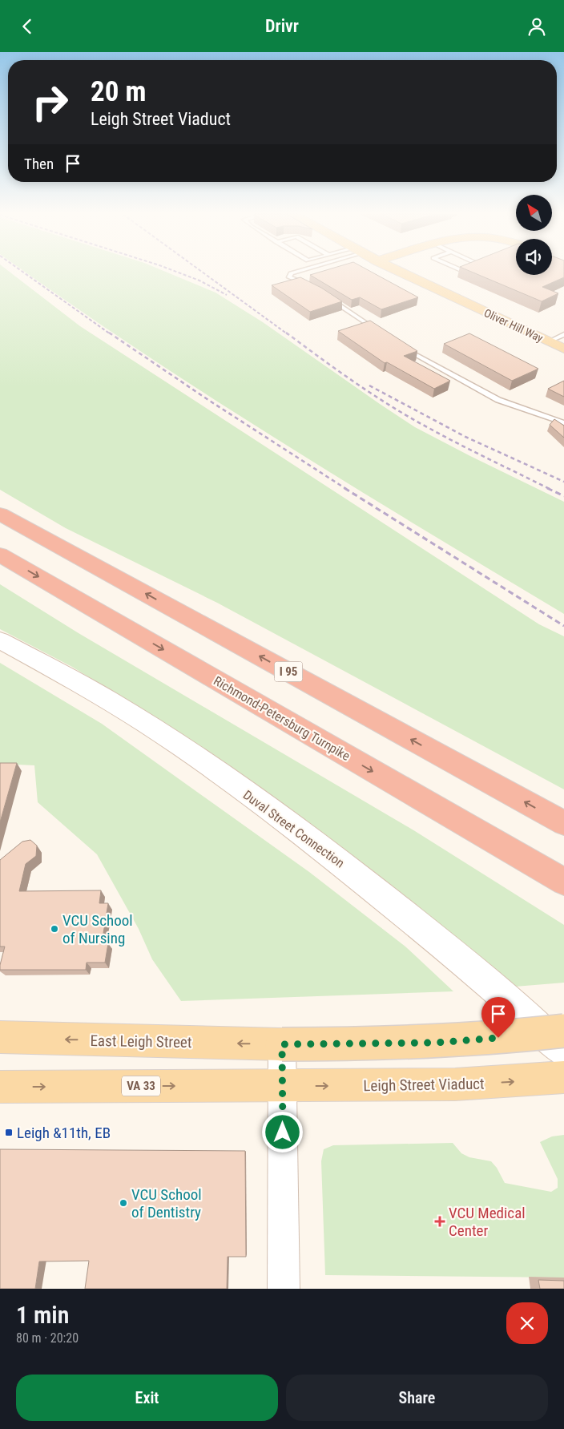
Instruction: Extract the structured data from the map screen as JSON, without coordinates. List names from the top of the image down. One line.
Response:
{"streets":{"highway":["I 95","Richmond-Petersburg Turnpike"],"main road":["Oliver Hill Way","East Leigh Street","Leigh Street Viaduct","VA 33"],"street":["Duval Street Connection"]},"crossings":[["Leigh Street Viaduct","VA 33"]],"places":{"other":["VCU School of Nursing","VCU School of Dentistry"],"transit":["Leigh &11th, EB"],"health":["VCU Medical Center"]},"north":"top left","page":{"header":"Drivr","turn":["20 m","Leigh Street Viaduct"],"then":"Then","heading":["1 min","80 m · 20:20"],"buttons":["Exit","Share"]}}
